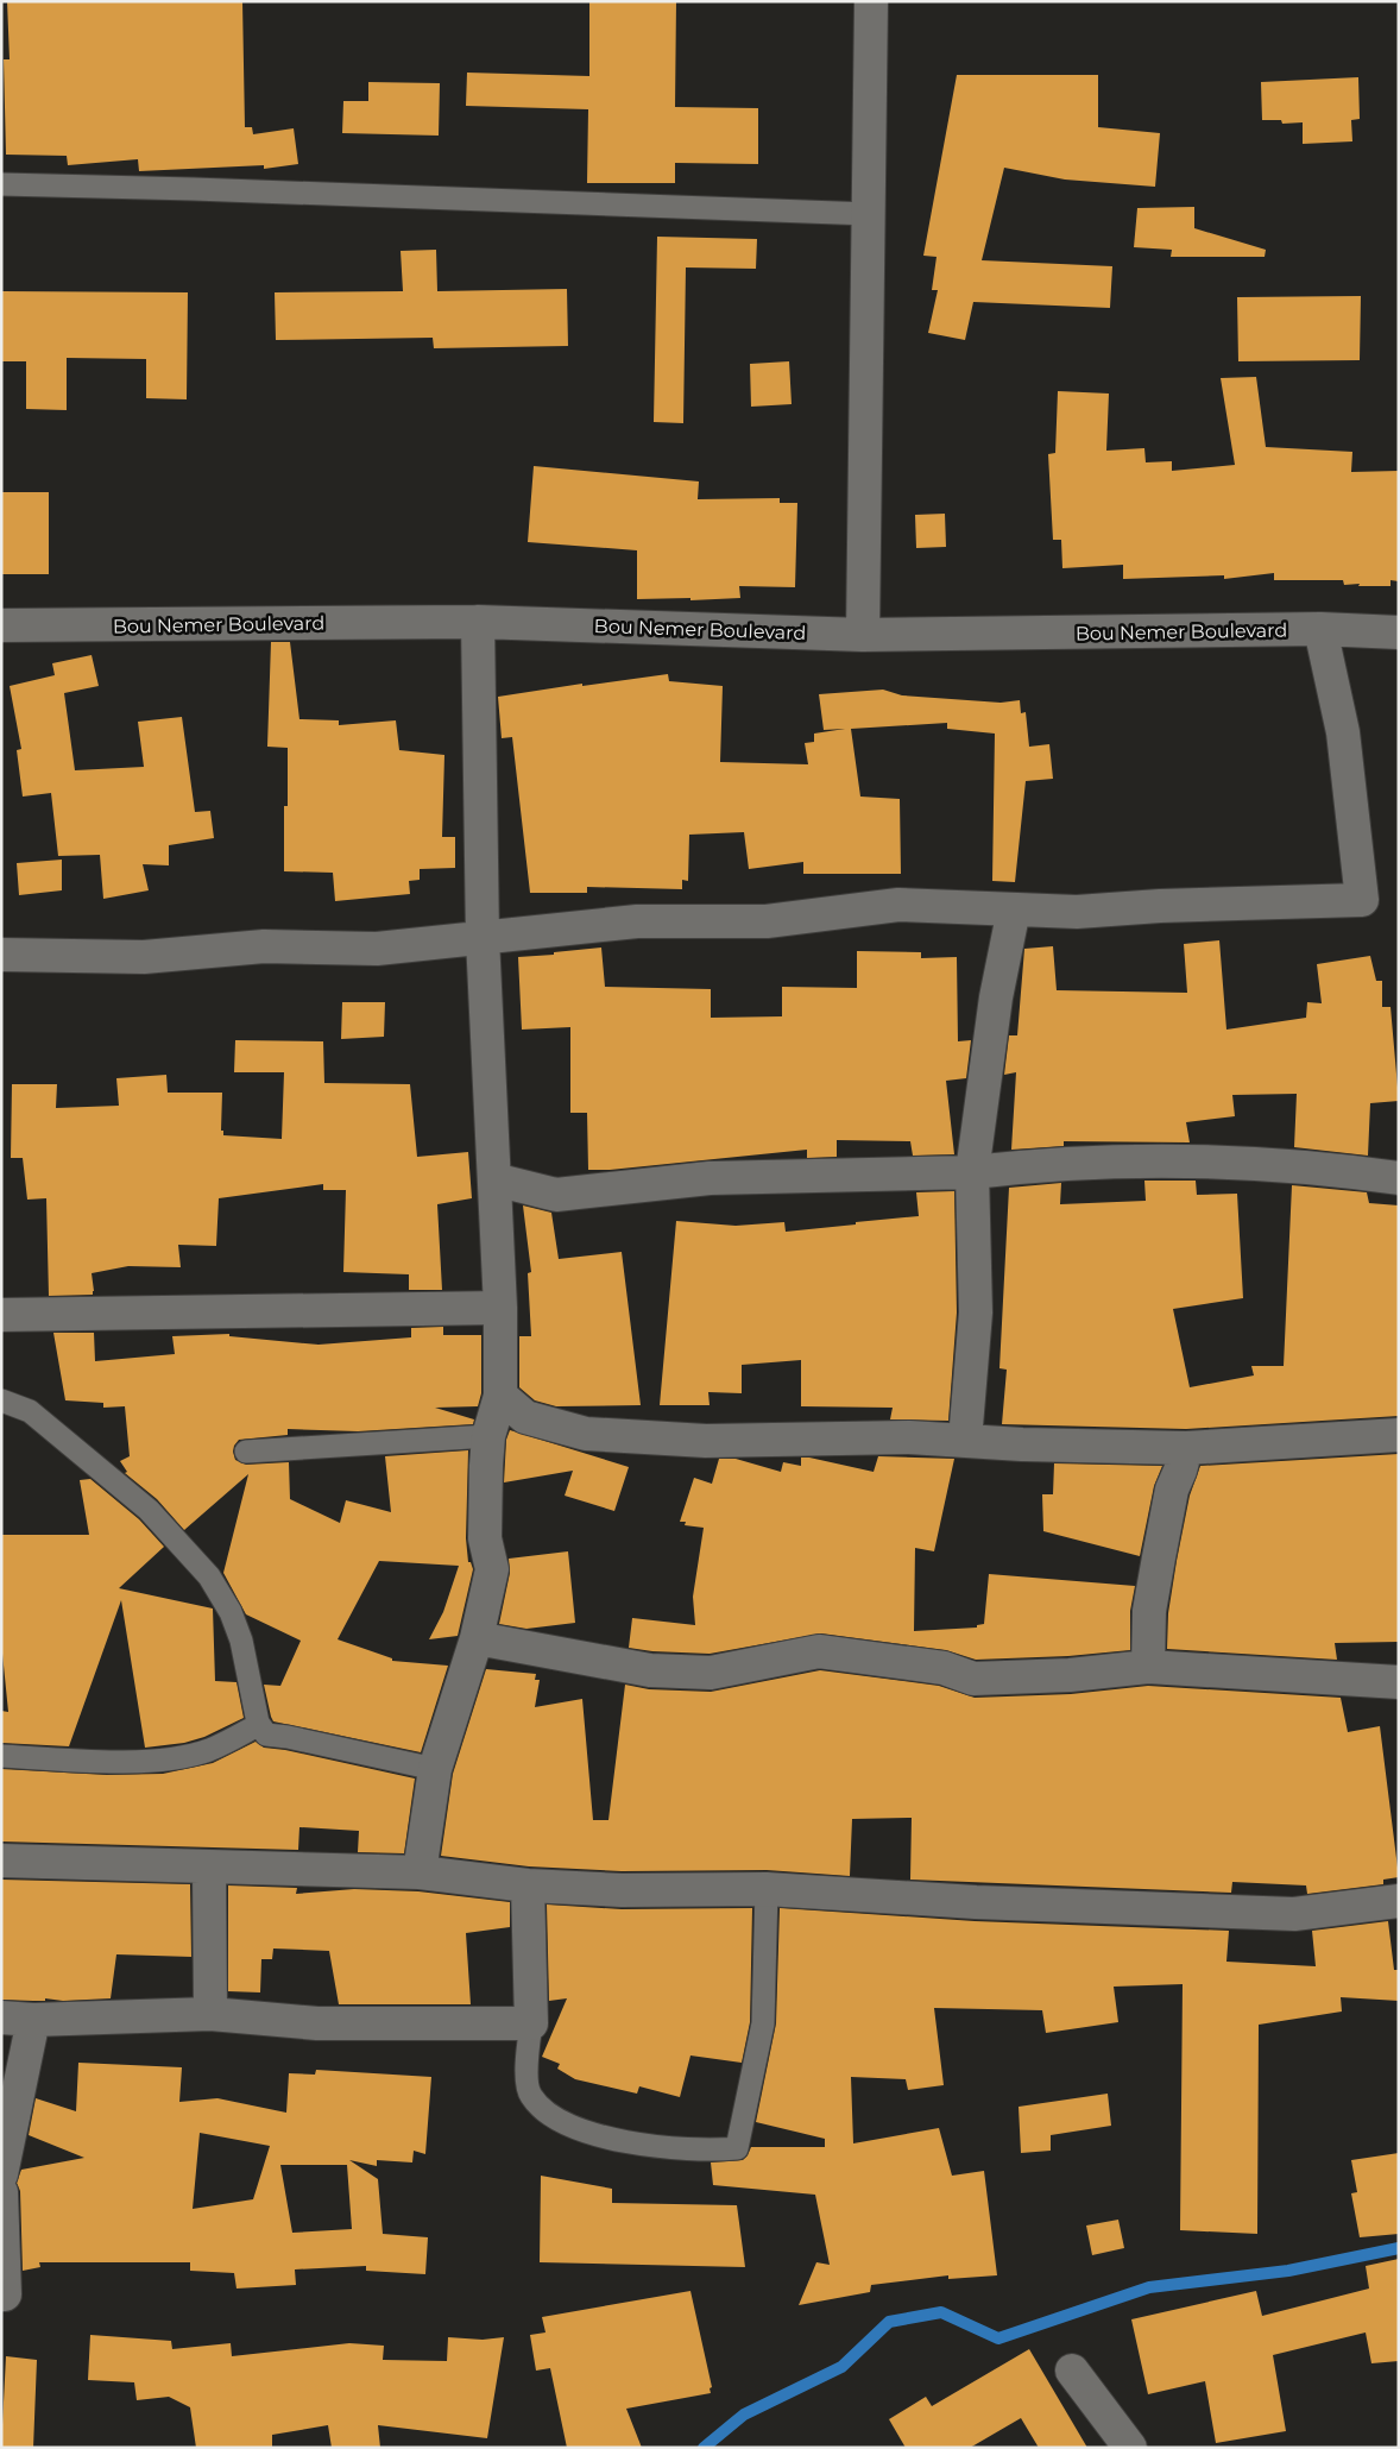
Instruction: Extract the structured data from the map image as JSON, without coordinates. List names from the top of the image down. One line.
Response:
{"streets":{"street":["Bou Nemer Boulevard"]}}
